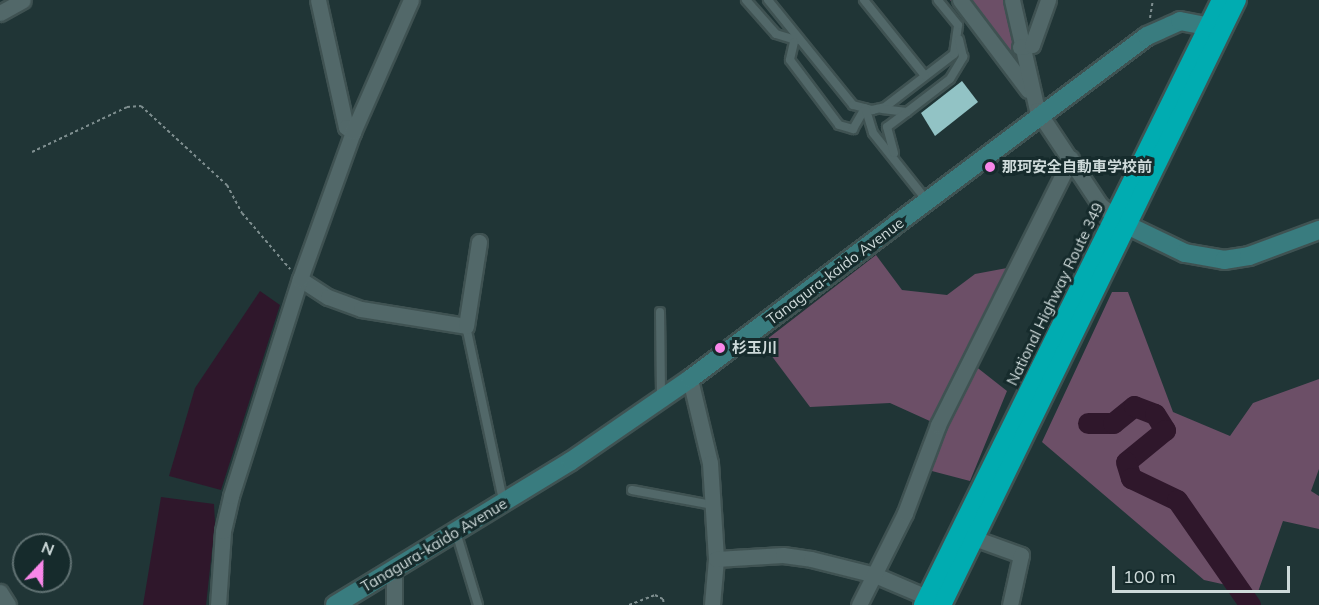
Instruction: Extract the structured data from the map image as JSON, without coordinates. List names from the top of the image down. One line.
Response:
{"streets":{"highway":["National Highway Route 349"],"street":["Tanagura-kaido Avenue"]},"crossings":[["Tanagura-kaido Avenue","National Highway Route 349"]],"places":["那珂安全自動車学校前","杉玉川"],"scale_bar":"100 m","north":"top"}
